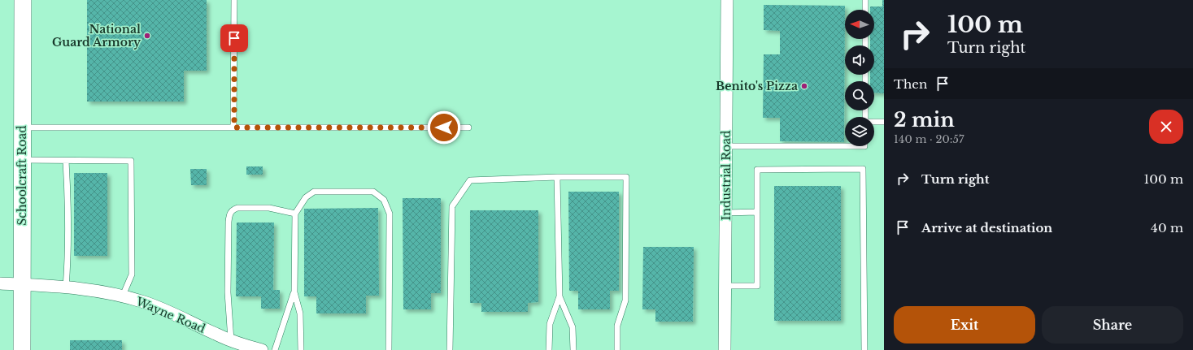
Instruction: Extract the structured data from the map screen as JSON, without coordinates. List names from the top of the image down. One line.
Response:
{"streets":{"main road":["Schoolcraft Road"],"street":["Industrial Road","Wayne Road"]},"crossings":[["Schoolcraft Road","Wayne Road"]],"places":["National Guard Armory","Benito's Pizza"],"north":"left","page":{"turn":["100 m","Turn right"],"then":"Then","heading":["2 min","140 m · 20:57"],"list":[{"name":"Turn right","value":"100 m"},{"name":"Arrive at destination","value":"40 m"}],"buttons":["Exit","Share"]}}
